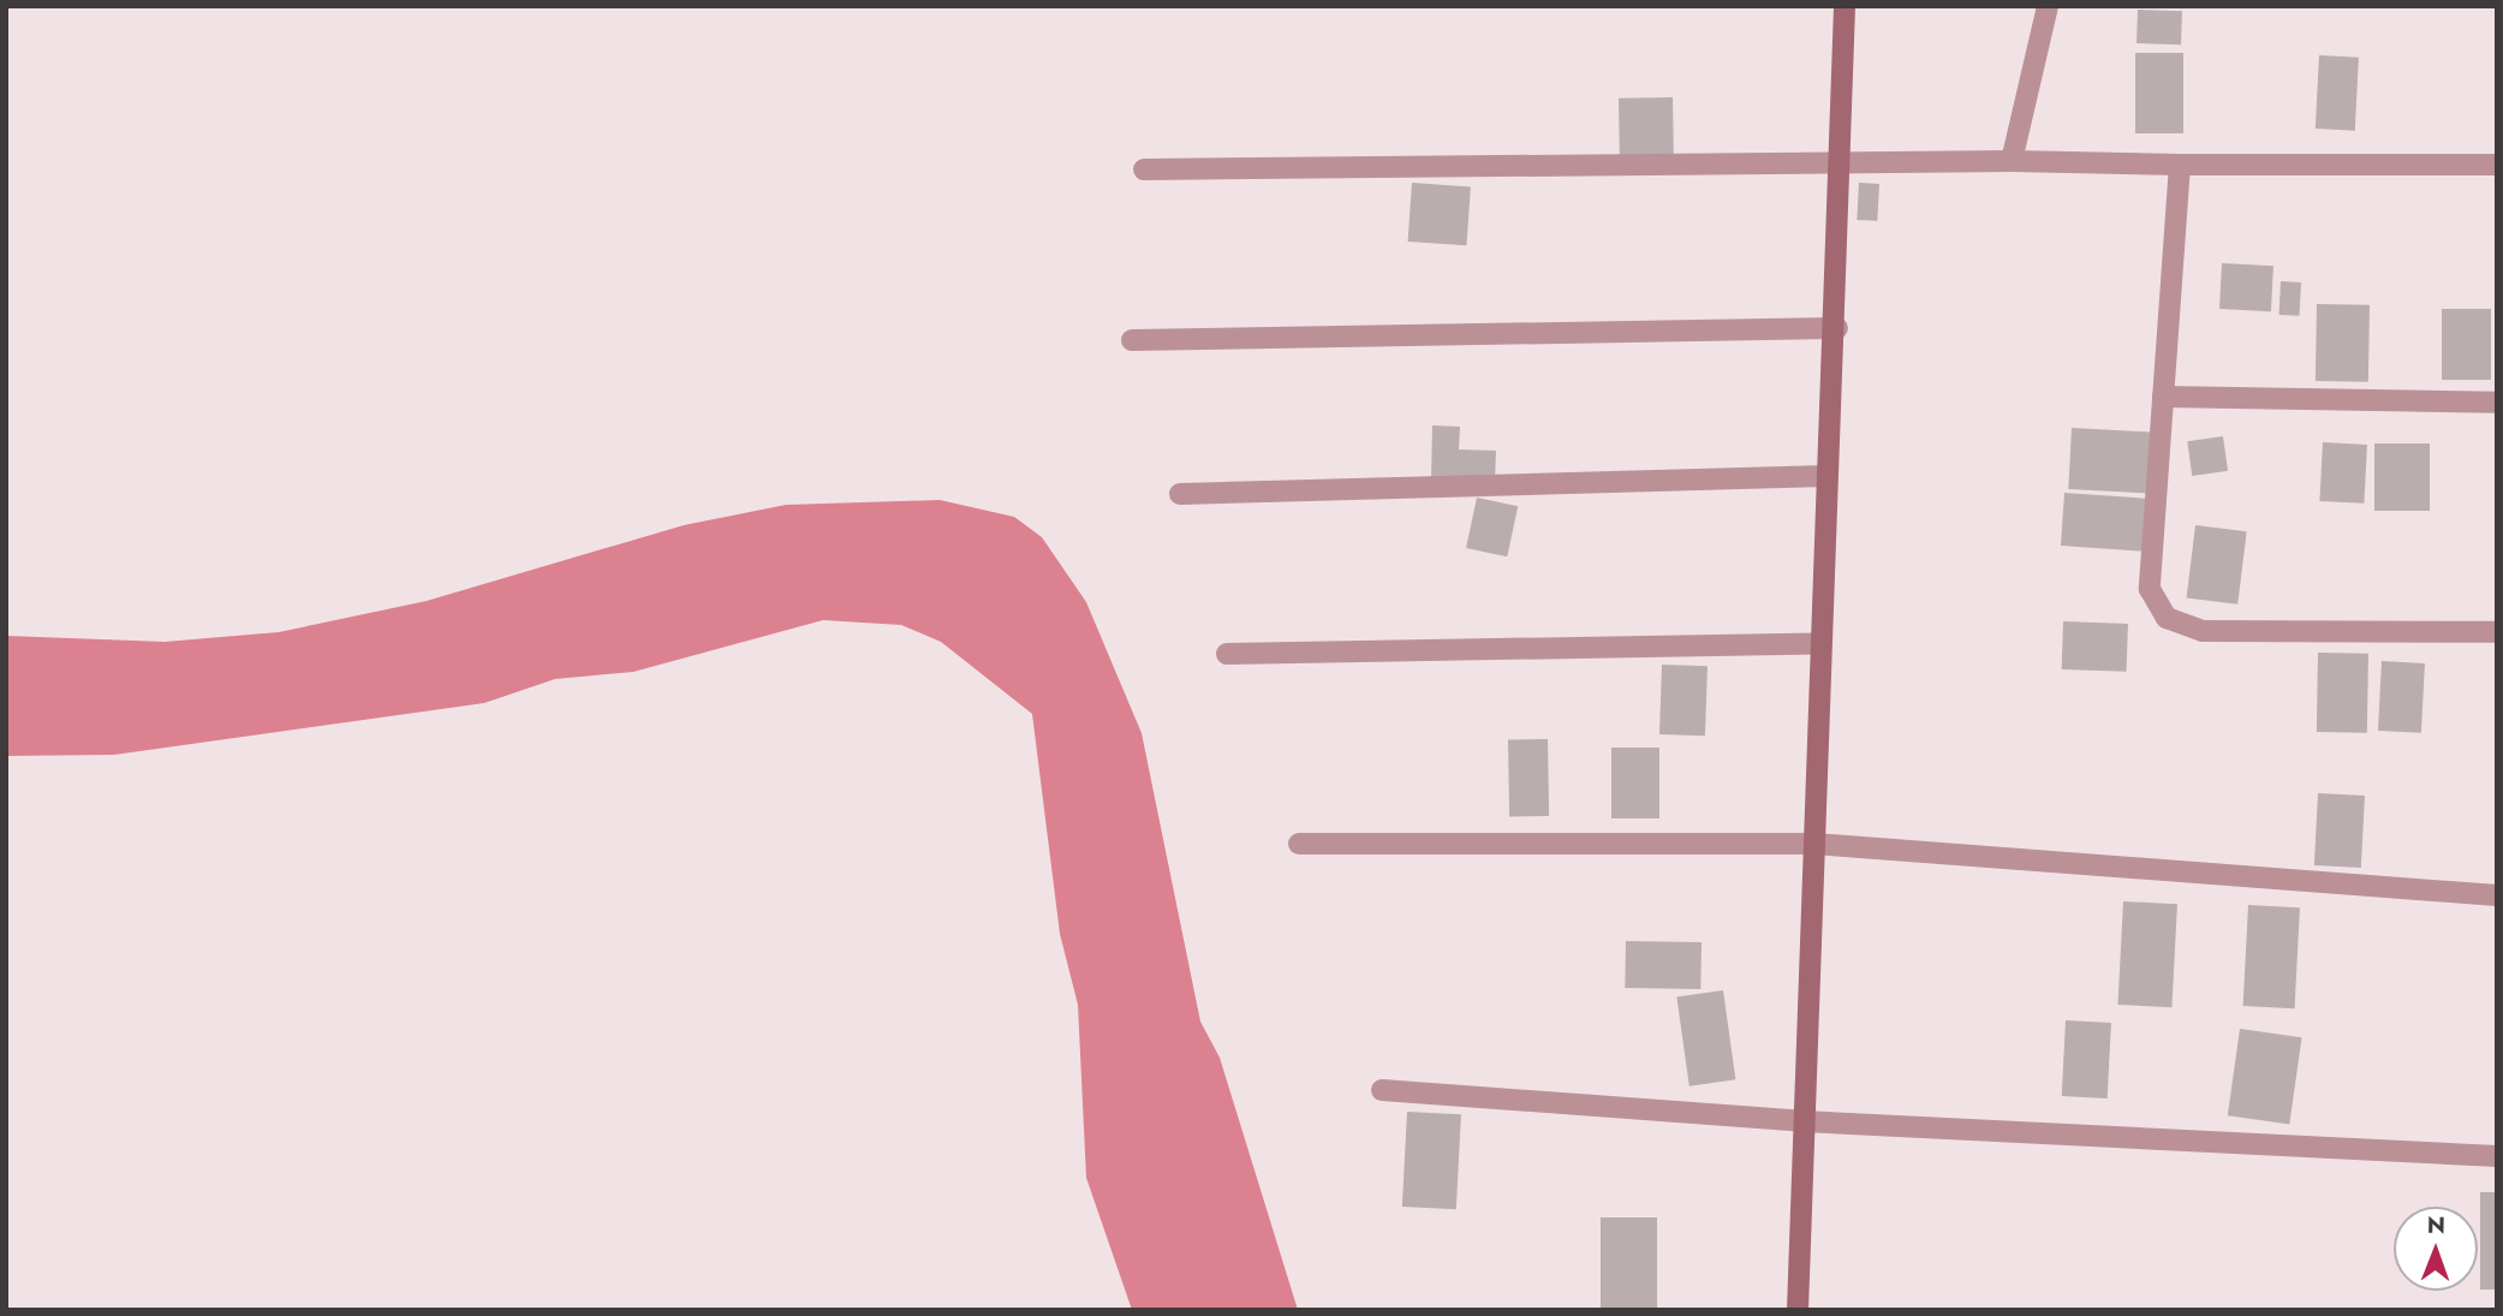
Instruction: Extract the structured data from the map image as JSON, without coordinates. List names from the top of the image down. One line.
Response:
{"north":"top"}
